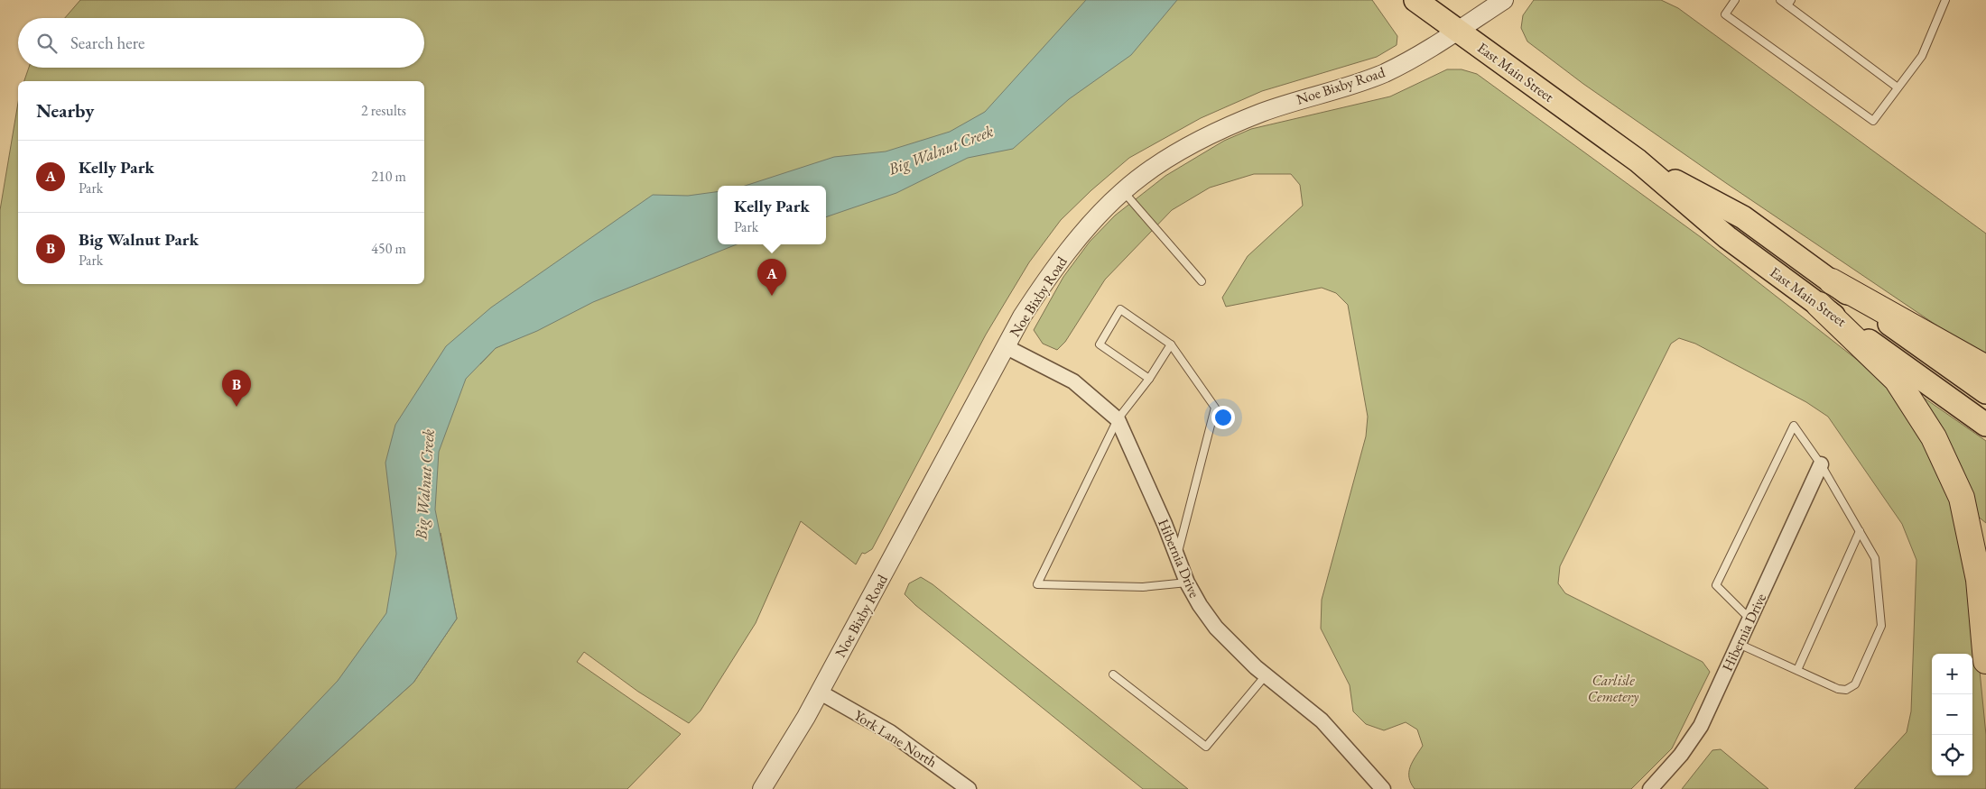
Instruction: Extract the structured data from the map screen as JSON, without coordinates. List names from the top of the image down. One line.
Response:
{"streets":{"main road":["East Main Street"],"street":["Noe Bixby Road","Hibernia Drive","York Lane North"]},"crossings":[["East Main Street","Noe Bixby Road"],["Noe Bixby Road","Hibernia Drive"],["Noe Bixby Road","York Lane North"]],"water":["Big Walnut Creek"],"parks":["Carlisle Cemetery"],"page":{"search":"Search here","heading":["Nearby","2 results"],"list":[{"mark":"A","name":"Kelly Park","note":"Park","value":"210 m"},{"mark":"B","name":"Big Walnut Park","note":"Park","value":"450 m"}],"popup":["Kelly Park","Park"],"pins":["A","B"],"map_buttons":["+","−"]}}
